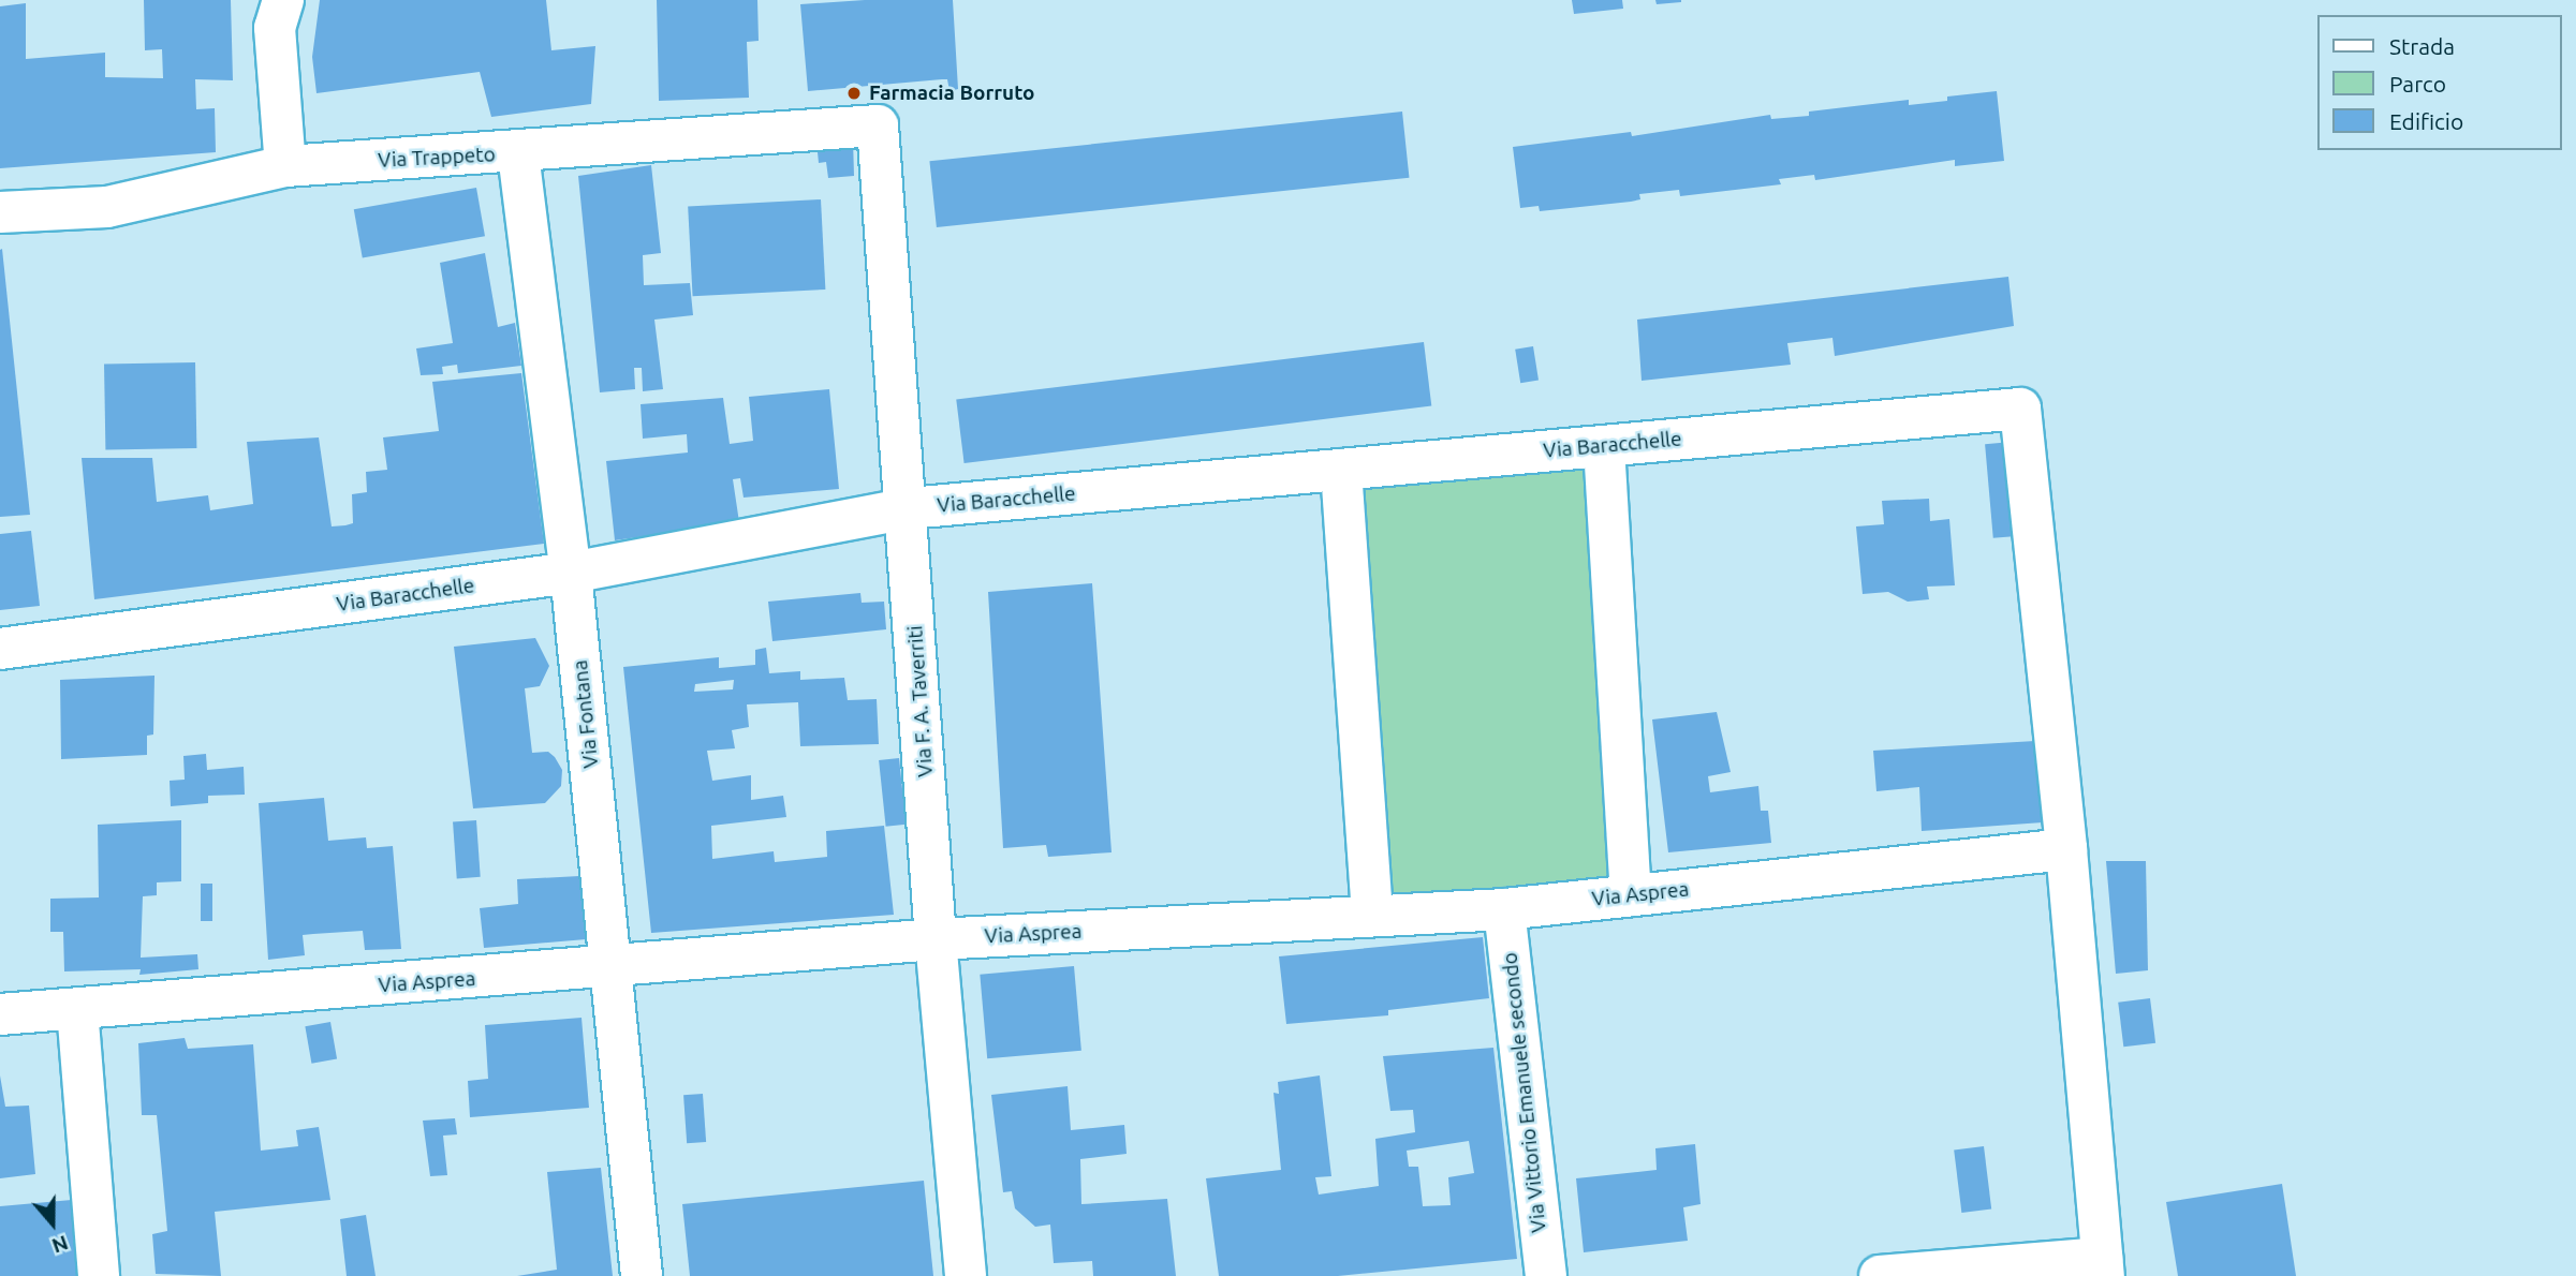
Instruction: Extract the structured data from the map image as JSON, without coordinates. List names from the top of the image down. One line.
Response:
{"streets":{"street":["Via Trappeto","Via Baracchelle","Via F. A. Taverriti","Via Fontana","Via Asprea","Via Vittorio Emanuele secondo"]},"crossings":[["Via Trappeto","Via F. A. Taverriti"],["Via Trappeto","Via Fontana"],["Via Baracchelle","Via F. A. Taverriti"],["Via Baracchelle","Via Fontana"],["Via Baracchelle","Via Asprea"],["Via F. A. Taverriti","Via Asprea"],["Via Fontana","Via Asprea"],["Via Asprea","Via Vittorio Emanuele secondo"]],"places":["Farmacia Borruto"],"legend":["Strada","Parco","Edificio"],"north":"bottom"}
